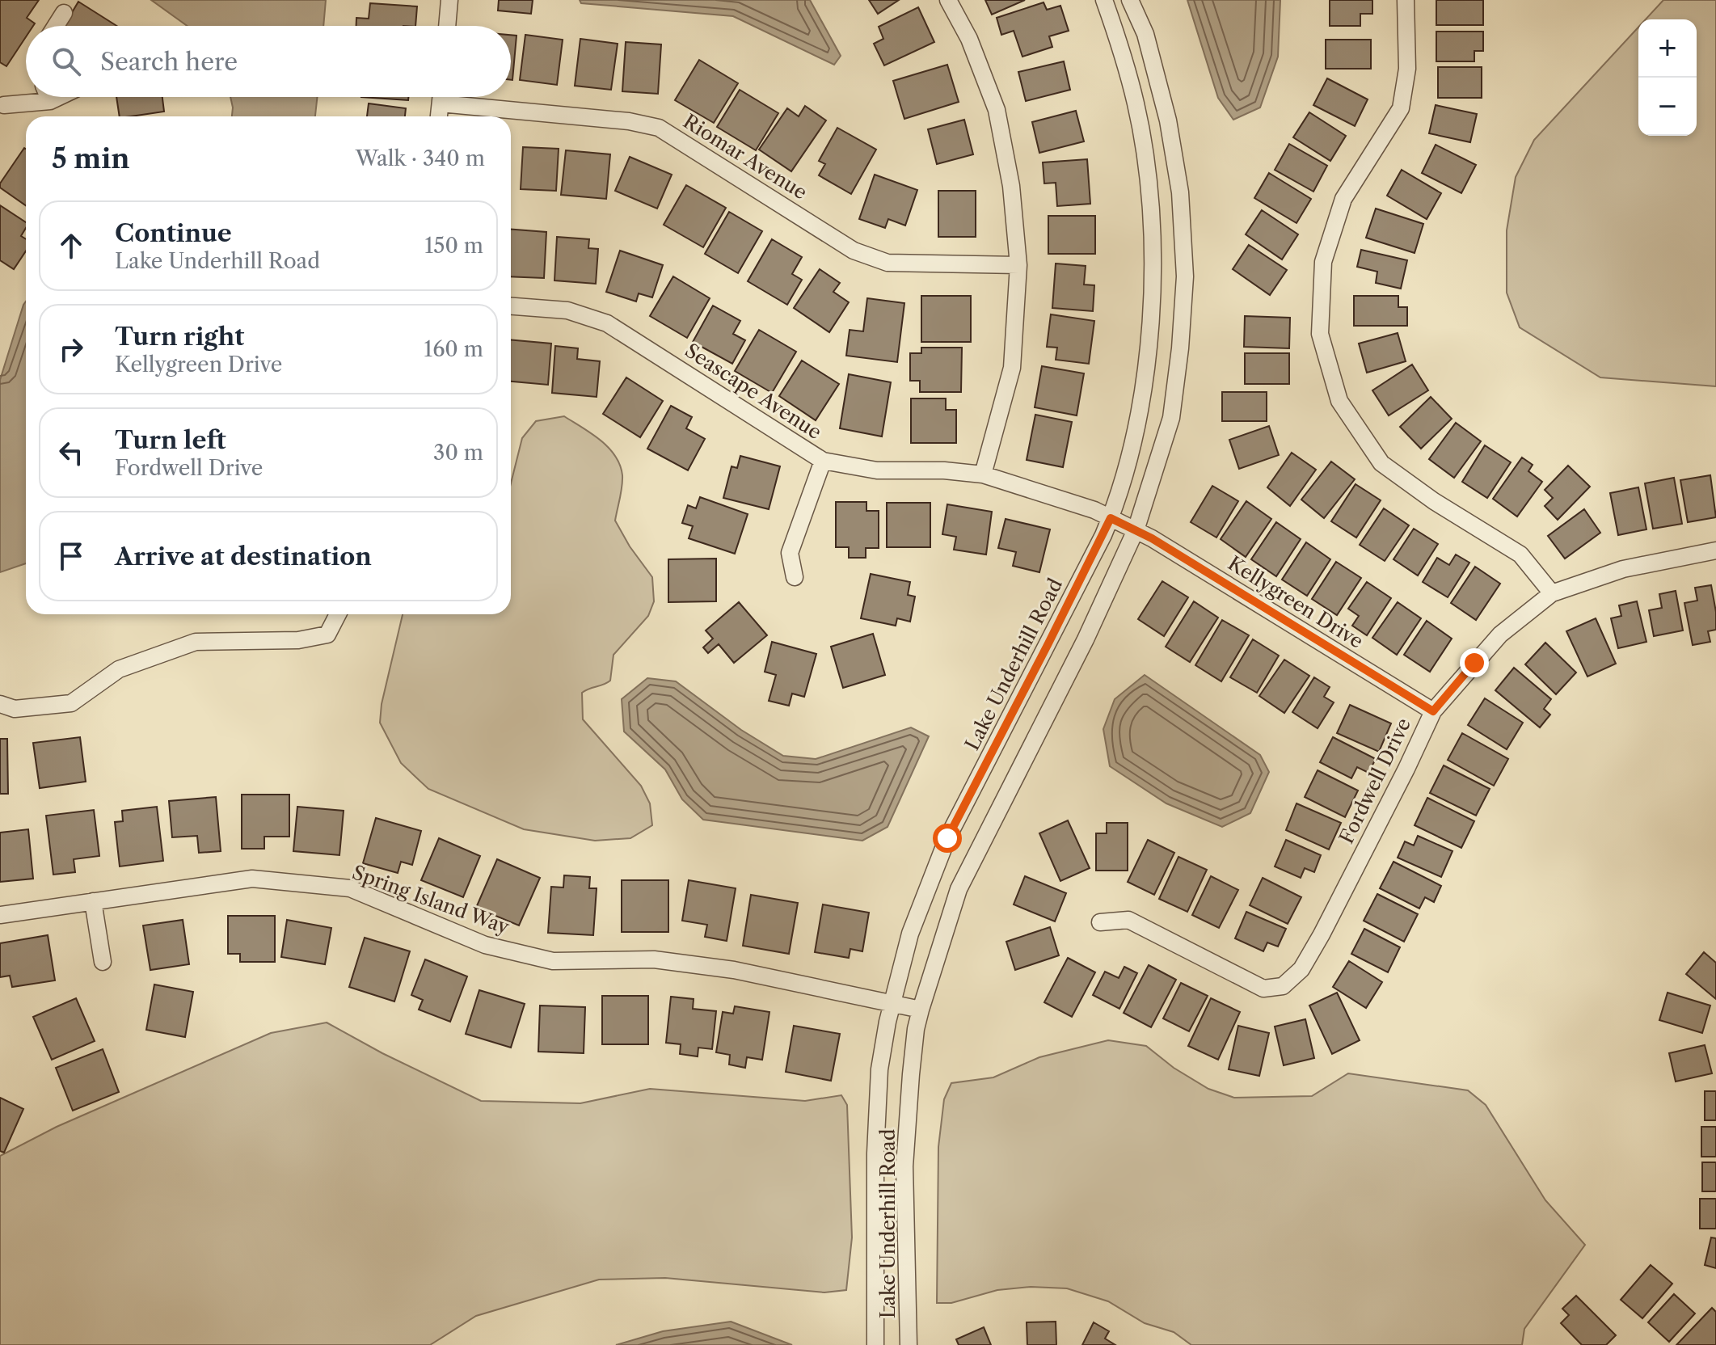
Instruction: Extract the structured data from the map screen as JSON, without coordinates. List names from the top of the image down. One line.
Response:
{"streets":{"street":["Riomar Avenue","Seascape Avenue","Kellygreen Drive","Lake Underhill Road","Fordwell Drive","Spring Island Way"]},"crossings":[["Seascape Avenue","Kellygreen Drive"],["Seascape Avenue","Lake Underhill Road"],["Kellygreen Drive","Lake Underhill Road"],["Kellygreen Drive","Fordwell Drive"],["Lake Underhill Road","Spring Island Way"]],"page":{"map_buttons":["+","−"],"search":"Search here","heading":["5 min","Walk · 340 m"],"list":[["Continue","Lake Underhill Road","150 m"],["Turn right","Kellygreen Drive","160 m"],["Turn left","Fordwell Drive","30 m"],"Arrive at destination"]}}
